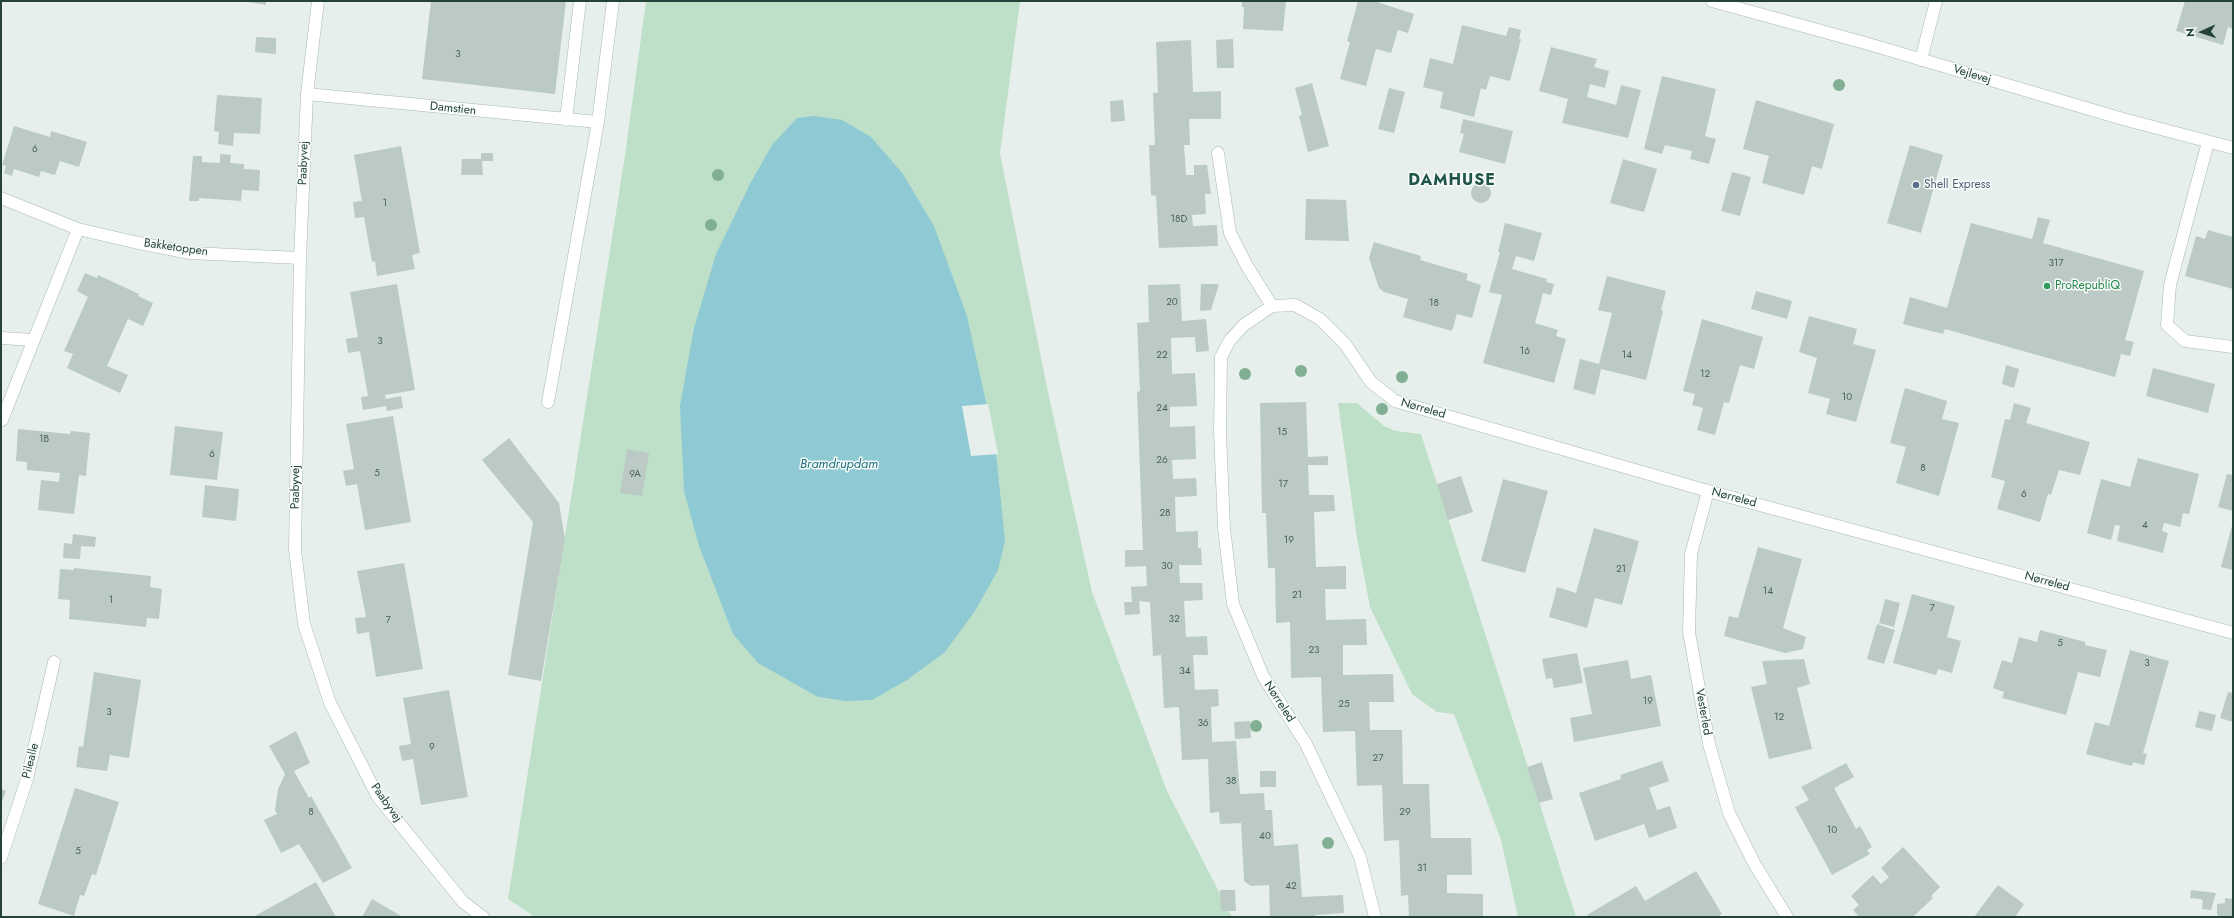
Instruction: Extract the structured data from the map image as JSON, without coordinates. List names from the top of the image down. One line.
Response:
{"streets":{"street":["Vejlevej","Damstien","Paabyvej","Bakketoppen","Nørreled","Vesterled","Pilealle"]},"crossings":[["Damstien","Paabyvej"],["Paabyvej","Bakketoppen"],["Nørreled","Vesterled"]],"districts":["DAMHUSE"],"water":["Bramdrupdam"],"places":["Shell Express","ProRepubliQ"],"house_numbers":["3","6","1","18D","317","20","18","3","16","22","14","12","10","24","15","1B","6","26","8","5","9A","17","6","28","4","19","30","21","14","21","1","7","32","7","5","23","3","34","19","25","3","12","36","9","27","38","8","29","10","40","5","31","42"],"north":"left"}
